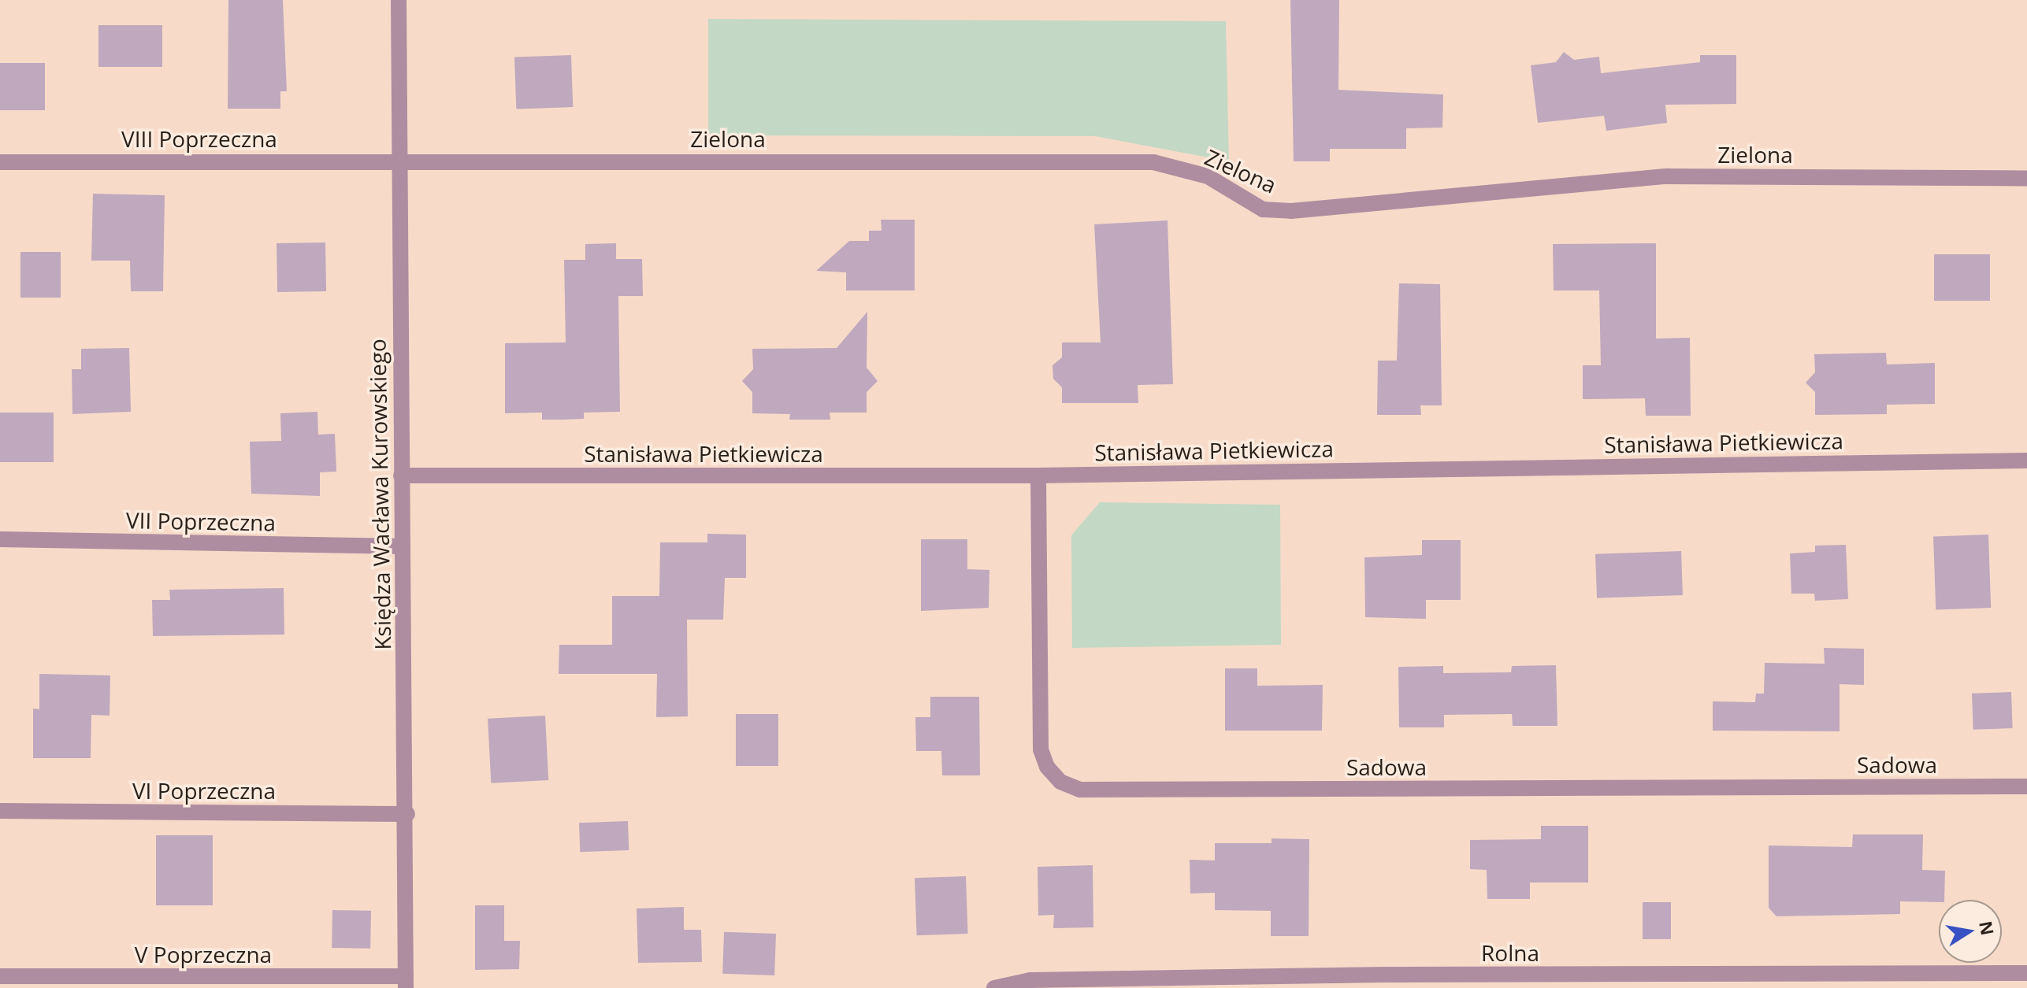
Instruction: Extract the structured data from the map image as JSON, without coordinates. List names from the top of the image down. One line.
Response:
{"streets":{"street":["VIII Poprzeczna","Zielona","Stanisława Pietkiewicza","Księdza Wacława Kurowskiego","VII Poprzeczna","Sadowa","VI Poprzeczna","Rolna","V Poprzeczna"]},"crossings":[["VIII Poprzeczna","Zielona"],["VIII Poprzeczna","Księdza Wacława Kurowskiego"],["Zielona","Księdza Wacława Kurowskiego"],["Stanisława Pietkiewicza","Księdza Wacława Kurowskiego"],["Stanisława Pietkiewicza","Sadowa"],["Księdza Wacława Kurowskiego","VII Poprzeczna"],["Księdza Wacława Kurowskiego","VI Poprzeczna"],["Księdza Wacława Kurowskiego","V Poprzeczna"]],"north":"right"}
